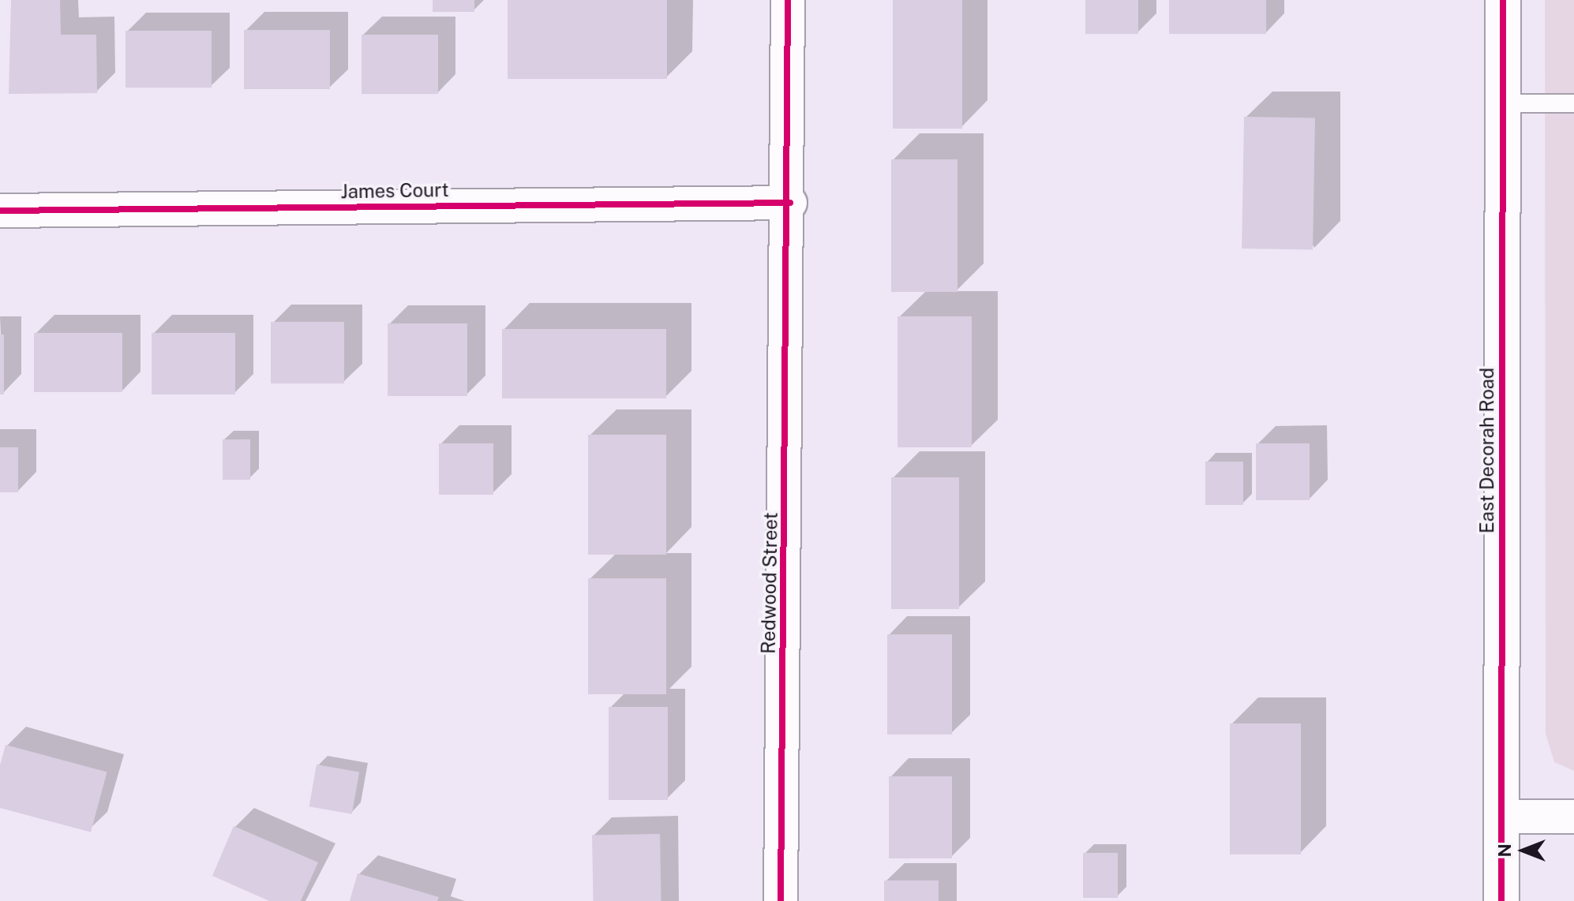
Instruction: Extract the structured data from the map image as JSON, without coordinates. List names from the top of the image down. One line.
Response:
{"streets":{"street":["James Court","East Decorah Road","Redwood Street"]},"crossings":[["James Court","Redwood Street"]],"north":"left"}
